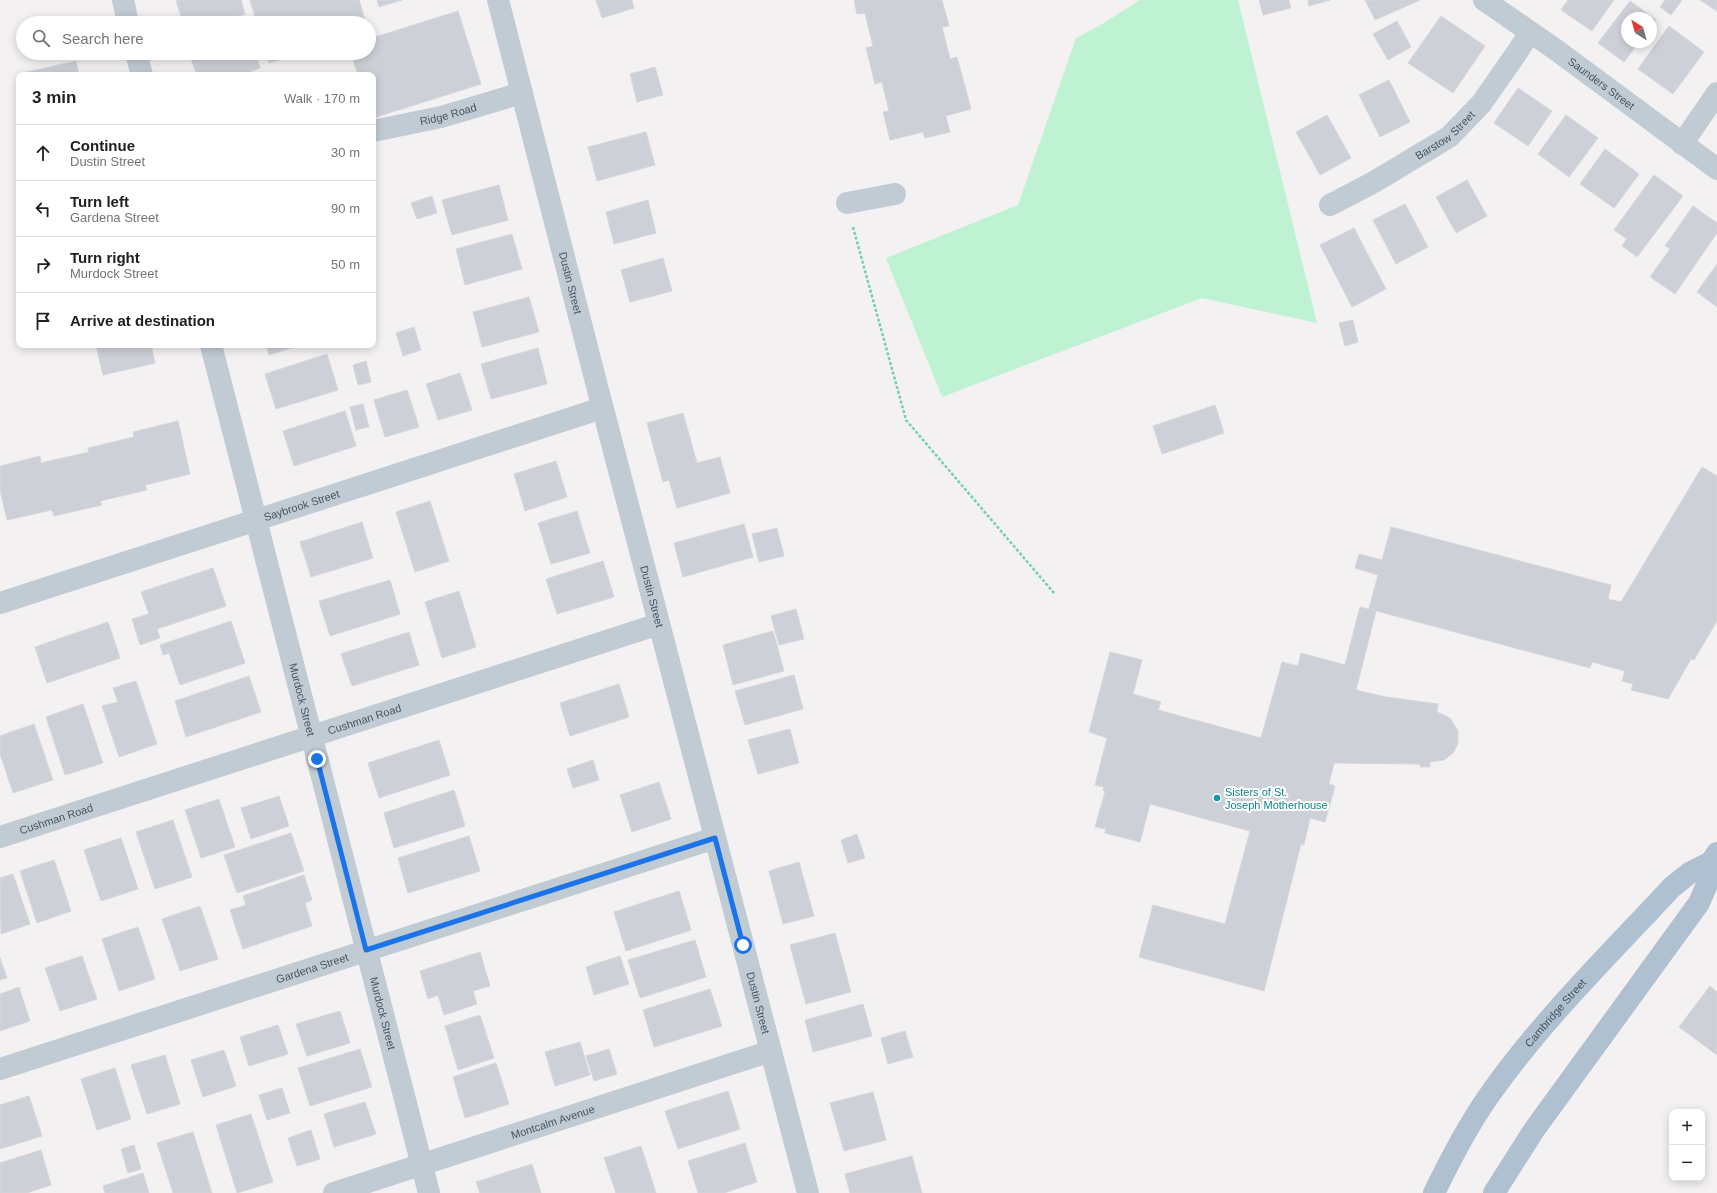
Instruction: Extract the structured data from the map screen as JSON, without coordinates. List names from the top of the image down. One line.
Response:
{"streets":{"main road":["Cambridge Street"],"street":["Saunders Street","Ridge Road","Barstow Street","Dustin Street","Saybrook Street","Murdock Street","Cushman Road","Gardena Street","Montcalm Avenue"]},"crossings":[["Saunders Street","Barstow Street"],["Ridge Road","Dustin Street"],["Dustin Street","Saybrook Street"],["Dustin Street","Cushman Road"],["Dustin Street","Gardena Street"],["Dustin Street","Montcalm Avenue"],["Saybrook Street","Murdock Street"],["Murdock Street","Cushman Road"],["Murdock Street","Gardena Street"],["Murdock Street","Montcalm Avenue"]],"places":["Sisters of St. Joseph Motherhouse"],"north":"top left","page":{"search":"Search here","heading":["3 min","Walk · 170 m"],"list":[["Continue","Dustin Street","30 m"],["Turn left","Gardena Street","90 m"],["Turn right","Murdock Street","50 m"],"Arrive at destination"],"map_buttons":["+","−"]}}
